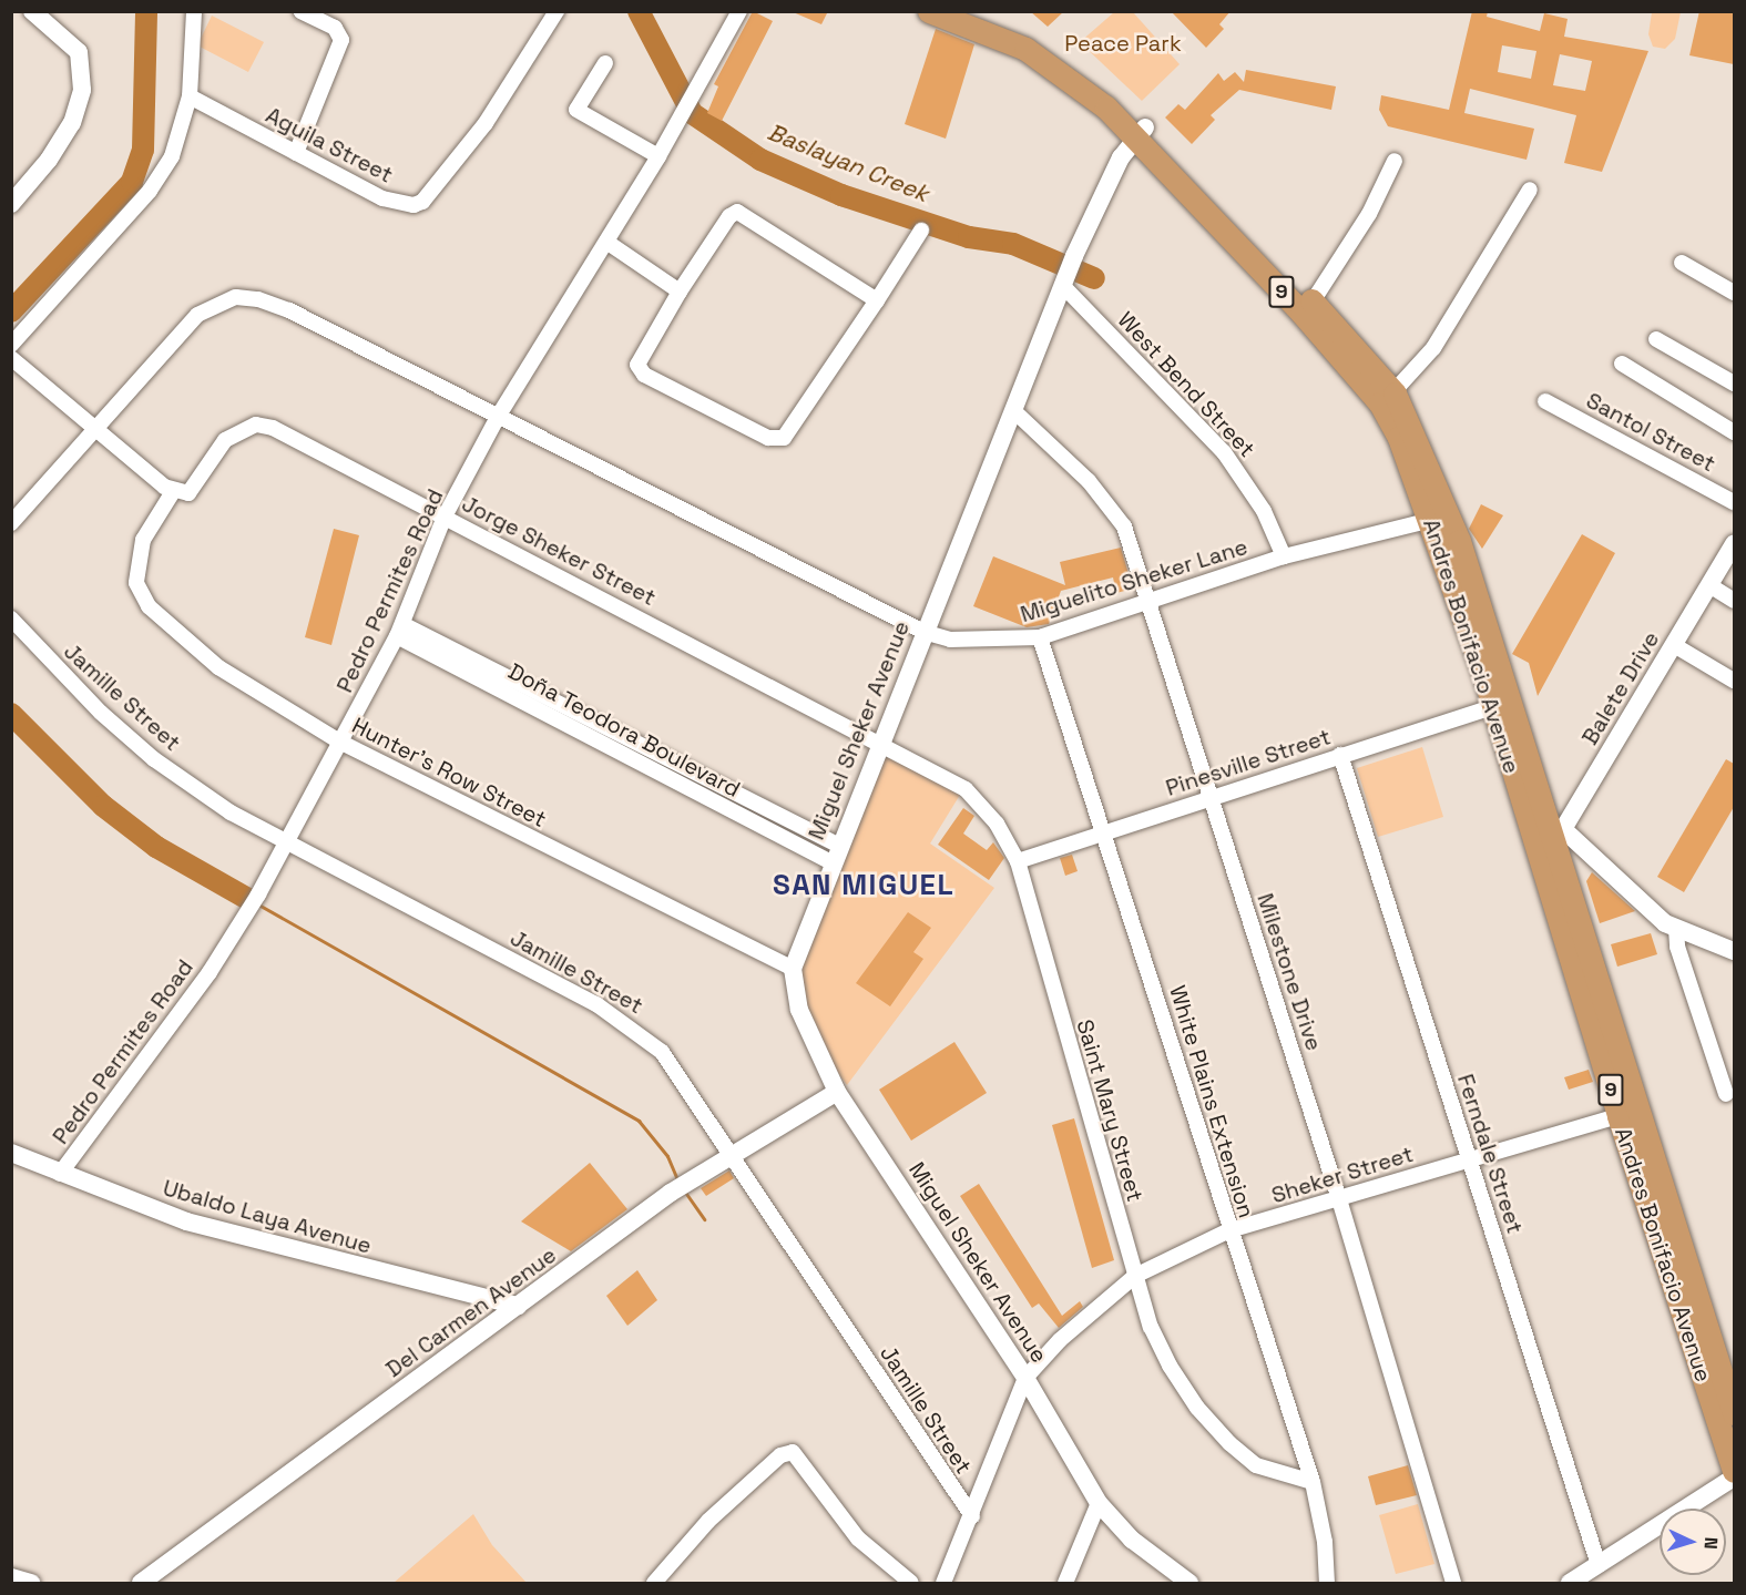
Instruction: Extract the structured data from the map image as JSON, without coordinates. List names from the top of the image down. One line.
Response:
{"streets":{"highway":["9","Andres Bonifacio Avenue"],"street":["Aguila Street","West Bend Street","Santol Street","Jorge Sheker Street","Miguelito Sheker Lane","Pedro Permites Road","Balete Drive","Jamille Street","Doña Teodora Boulevard","Miguel Sheker Avenue","Pinesville Street","Hunter's Row Street","Milestone Drive","White Plains Extension","Saint Mary Street","Ferndale Street","Sheker Street","Ubaldo Laya Avenue","Del Carmen Avenue"]},"crossings":[["West Bend Street","Miguelito Sheker Lane"],["West Bend Street","Miguel Sheker Avenue"],["Jorge Sheker Street","Pedro Permites Road"],["Jorge Sheker Street","Miguel Sheker Avenue"],["Jorge Sheker Street","Hunter's Row Street"],["Jorge Sheker Street","Saint Mary Street"],["Miguelito Sheker Lane","Pedro Permites Road"],["Miguelito Sheker Lane","Andres Bonifacio Avenue"],["Miguelito Sheker Lane","Miguel Sheker Avenue"],["Miguelito Sheker Lane","Milestone Drive"],["Miguelito Sheker Lane","White Plains Extension"],["Pedro Permites Road","Jamille Street"],["Pedro Permites Road","Doña Teodora Boulevard"],["Pedro Permites Road","Hunter's Row Street"],["Pedro Permites Road","Ubaldo Laya Avenue"],["Andres Bonifacio Avenue","Balete Drive"],["Andres Bonifacio Avenue","Miguel Sheker Avenue"],["Andres Bonifacio Avenue","Pinesville Street"],["Andres Bonifacio Avenue","Sheker Street"],["Jamille Street","Sheker Street"],["Jamille Street","Del Carmen Avenue"],["Doña Teodora Boulevard","Miguel Sheker Avenue"],["Miguel Sheker Avenue","Hunter's Row Street"],["Miguel Sheker Avenue","Milestone Drive"],["Miguel Sheker Avenue","Saint Mary Street"],["Miguel Sheker Avenue","Sheker Street"],["Miguel Sheker Avenue","Del Carmen Avenue"],["Pinesville Street","Milestone Drive"],["Pinesville Street","White Plains Extension"],["Pinesville Street","Saint Mary Street"],["Pinesville Street","Ferndale Street"],["Milestone Drive","Sheker Street"],["White Plains Extension","Saint Mary Street"],["White Plains Extension","Sheker Street"],["Saint Mary Street","Sheker Street"],["Ferndale Street","Sheker Street"],["Ubaldo Laya Avenue","Del Carmen Avenue"]],"districts":["SAN MIGUEL"],"water":["Baslayan Creek"],"parks":["Peace Park"],"north":"right"}
